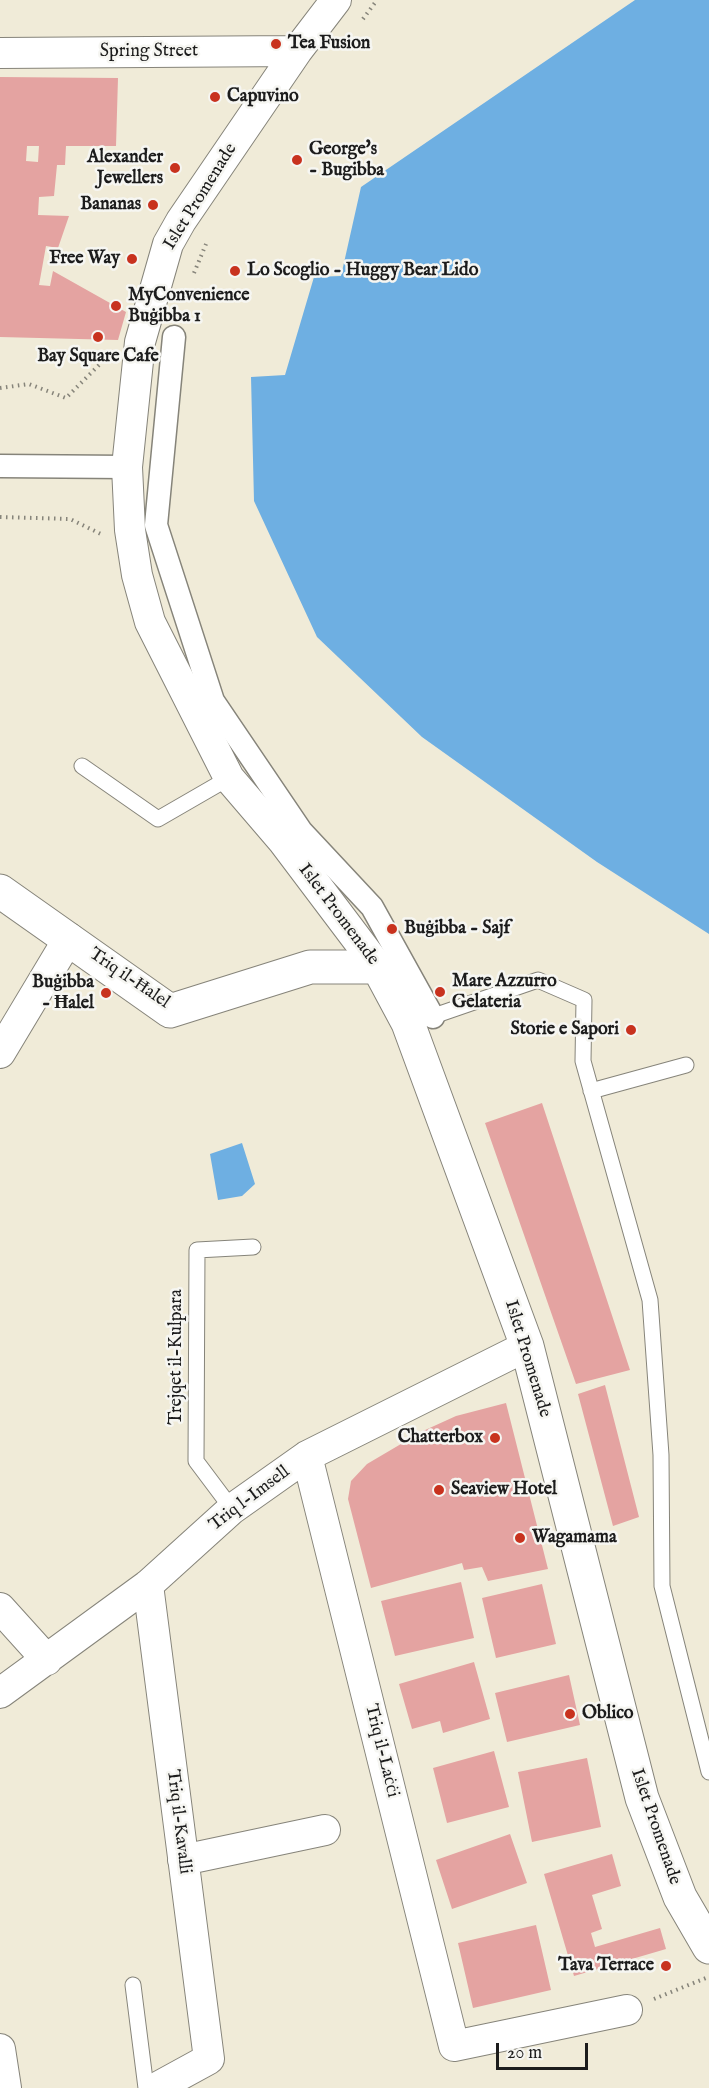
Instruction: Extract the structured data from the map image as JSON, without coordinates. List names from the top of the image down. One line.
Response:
{"streets":{"street":["Spring Street","Islet Promenade","Triq il-Ħalel","Triq l-Imsell","Triq il-Laċċi","Triq il-Kavalli"],"lane":["Trejqet il-Kulpara"]},"crossings":[["Spring Street","Islet Promenade"],["Islet Promenade","Triq il-Ħalel"],["Islet Promenade","Triq l-Imsell"],["Trejqet il-Kulpara","Triq l-Imsell"],["Triq l-Imsell","Triq il-Laċċi"],["Triq l-Imsell","Triq il-Kavalli"]],"places":["Tea Fusion","Capuvino","George's - Bugibba","Alexander Jewellers","Bananas","Free Way","Lo Scoglio - Huggy Bear Lido","MyConvenience Buġibba 1","Bay Square Cafe","Buġibba - Sajf","Mare Azzurro Gelateria","Buġibba - Ħalel","Storie e Sapori","Chatterbox","Seaview Hotel","Wagamama","Oblico","Tava Terrace"],"scale_bar":"20 m"}
